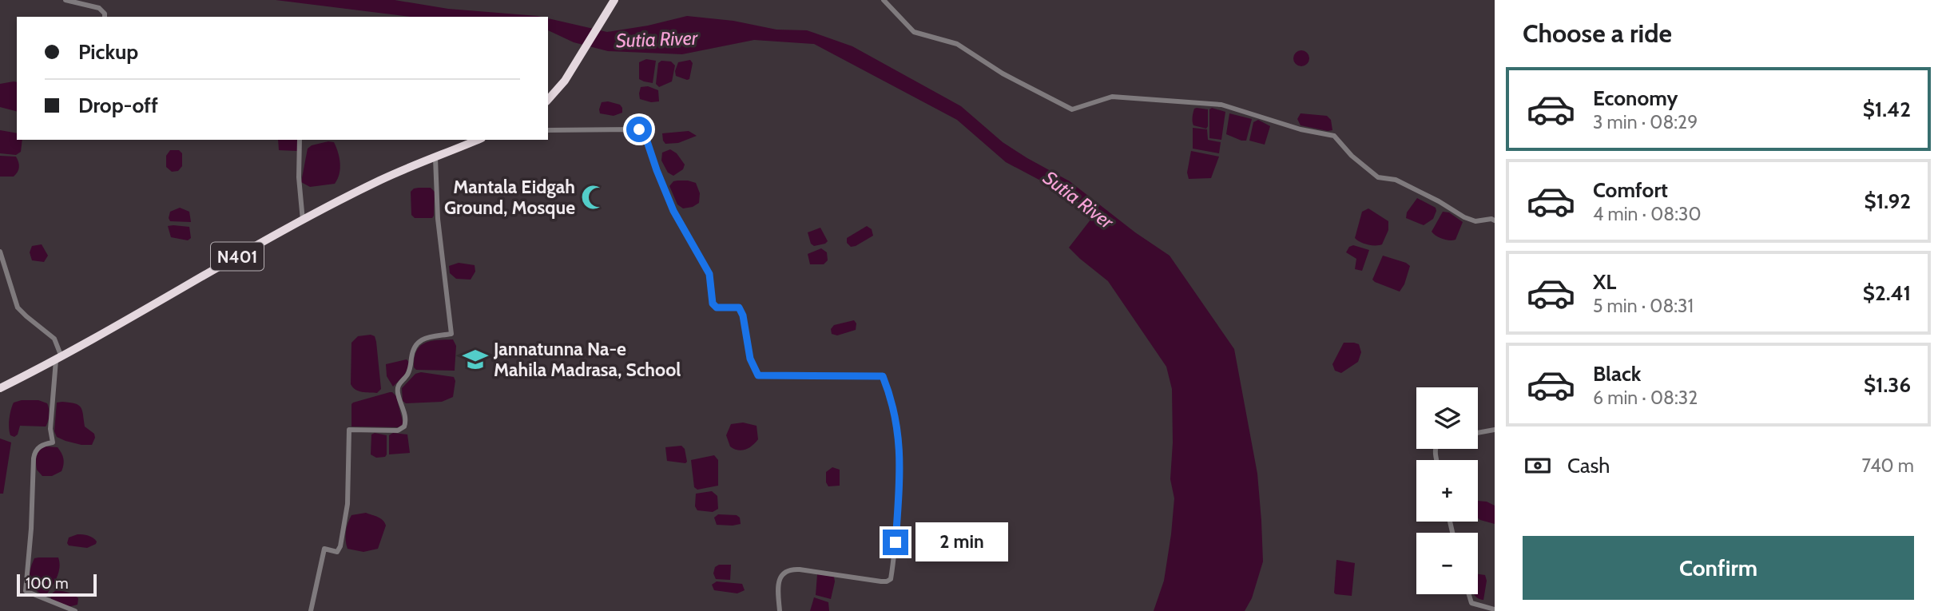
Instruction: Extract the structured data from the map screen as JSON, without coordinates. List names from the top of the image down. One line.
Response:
{"streets":{"highway":["N401"]},"water":["Sutia River"],"places":{"mosque":["Mantala Eidgah Ground, Mosque"],"school or university":["Jannatunna Na-e Mahila Madrasa, School"]},"scale_bar":"100 m","page":{"heading":"Choose a ride","banner":["Pickup","Drop-off"],"list":[{"name":"Economy","note":"3 min · 08:29","value":"$1.42"},{"name":"Comfort","note":"4 min · 08:30","value":"$1.92"},{"name":"XL","note":"5 min · 08:31","value":"$2.41"},{"name":"Black","note":"6 min · 08:32","value":"$1.36"}],"map_buttons":["+","−"],"pay":["Cash","740 m"],"bubble":"2 min","buttons":"Confirm","scale":"100 m"}}
